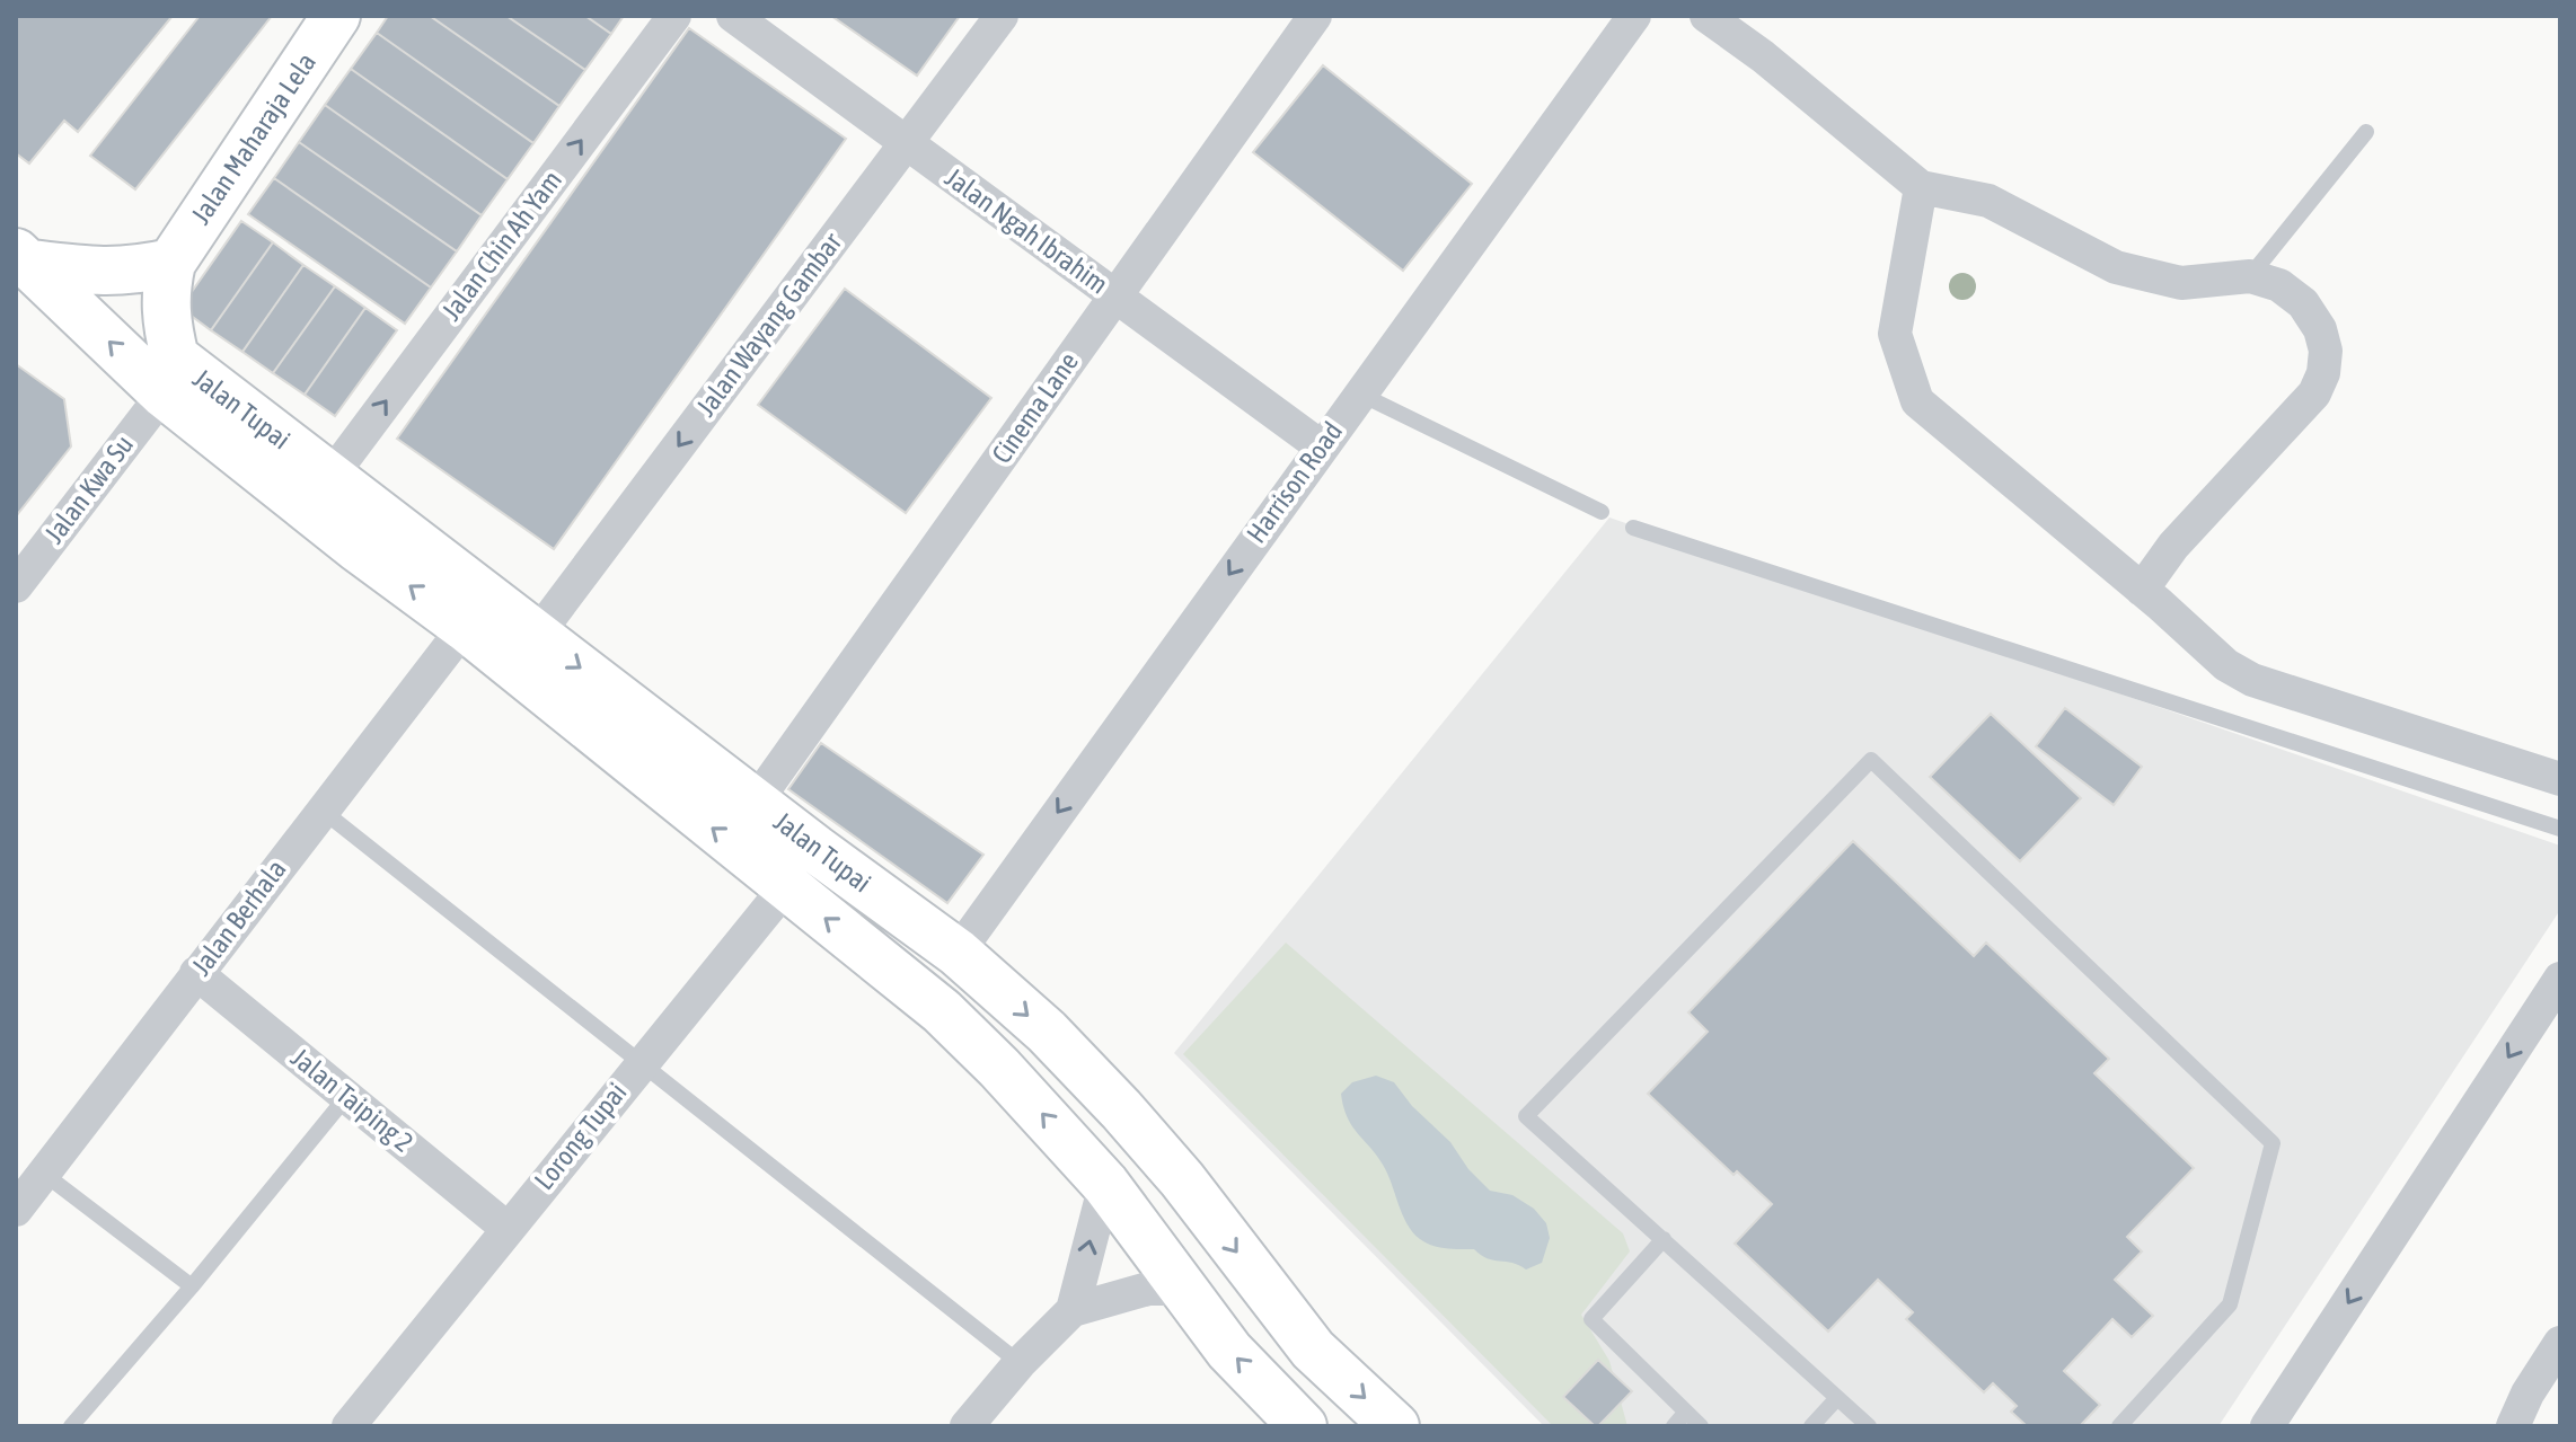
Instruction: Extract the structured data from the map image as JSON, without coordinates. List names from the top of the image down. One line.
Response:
{"streets":{"main road":["Jalan Maharaja Lela","Jalan Tupai"],"street":["Jalan Ngah Ibrahim","Jalan Chin Ah Yam","Jalan Wayang Gambar","Cinema Lane","Harrison Road","Jalan Kwa Su","Jalan Berhala","Jalan Taiping 2","Lorong Tupai"]},"crossings":[["Jalan Ngah Ibrahim","Jalan Wayang Gambar"],["Jalan Ngah Ibrahim","Cinema Lane"],["Jalan Ngah Ibrahim","Harrison Road"],["Jalan Chin Ah Yam","Jalan Tupai"],["Jalan Wayang Gambar","Jalan Tupai"],["Cinema Lane","Jalan Tupai"],["Jalan Tupai","Harrison Road"],["Jalan Tupai","Jalan Kwa Su"],["Jalan Tupai","Jalan Berhala"],["Jalan Tupai","Lorong Tupai"],["Jalan Berhala","Jalan Taiping 2"],["Jalan Taiping 2","Lorong Tupai"]],"one_way":["Jalan Chin Ah Yam","Jalan Wayang Gambar","Harrison Road"]}
